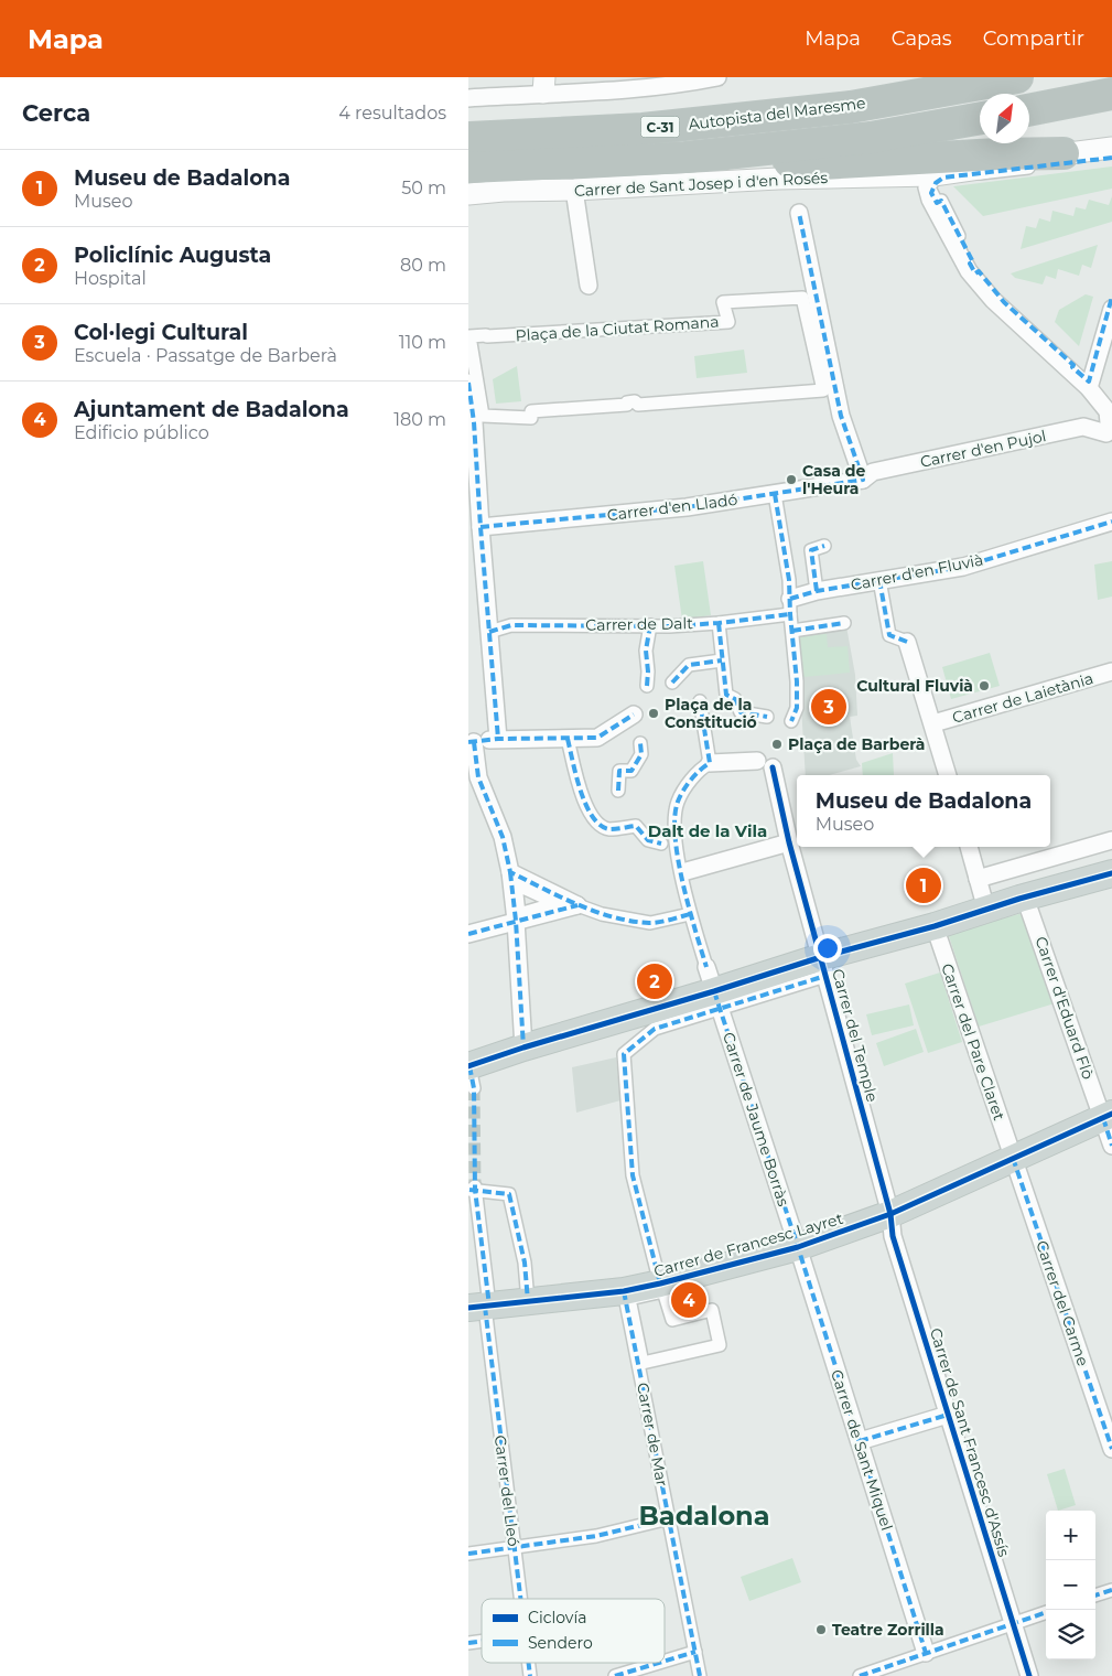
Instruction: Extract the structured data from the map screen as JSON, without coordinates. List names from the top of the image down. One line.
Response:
{"streets":{"highway":["Autopista del Maresme","C-31"],"main road":["Carrer de Francesc Layret"],"street":["Carrer de Sant Josep i d'en Rosés","Plaça de la Ciutat Romana","Carrer d'en Pujol","Carrer d'en Lladó","Carrer d'en Fluvià","Carrer de Dalt","Carrer de Laietània","Carrer d'Eduard Flò","Carrer del Temple","Carrer del Pare Claret","Carrer de Jaume Borràs","Carrer del Carme","Carrer de Mar","Carrer de Sant Francesc d'Assís","Carrer de Sant Miquel","Carrer del Lleó"]},"crossings":[["Carrer d'en Pujol","Carrer d'en Lladó"],["Carrer d'en Fluvià","Carrer de Dalt"],["Carrer d'Eduard Flò","Carrer de Francesc Layret"],["Carrer del Temple","Carrer de Francesc Layret"],["Carrer del Temple","Carrer de Sant Francesc d'Assís"],["Carrer del Pare Claret","Carrer de Francesc Layret"],["Carrer del Pare Claret","Carrer del Carme"],["Carrer de Jaume Borràs","Carrer de Francesc Layret"],["Carrer de Jaume Borràs","Carrer de Sant Miquel"],["Carrer de Francesc Layret","Carrer del Carme"],["Carrer de Francesc Layret","Carrer de Mar"],["Carrer de Francesc Layret","Carrer de Sant Francesc d'Assís"],["Carrer de Francesc Layret","Carrer de Sant Miquel"],["Carrer de Francesc Layret","Carrer del Lleó"]],"districts":["Dalt de la Vila","Badalona"],"places":["Casa de l'Heura","Cultural Fluvià","Plaça de la Constitució","Plaça de Barberà","Teatre Zorrilla"],"legend":["Ciclovía","Sendero"],"north":"top right","page":{"header":"Mapa","nav":["Mapa","Capas","Compartir"],"heading":["Cerca","4 resultados"],"list":[{"mark":"1","name":"Museu de Badalona","note":"Museo","value":"50 m"},{"mark":"2","name":"Policlínic Augusta","note":"Hospital","value":"80 m"},{"mark":"3","name":"Col·legi Cultural","note":"Escuela · Passatge de Barberà","value":"110 m"},{"mark":"4","name":"Ajuntament de Badalona","note":"Edificio público","value":"180 m"}],"pins":["3","1","2","4"],"popup":["Museu de Badalona","Museo"],"map_buttons":["+","−"]}}
